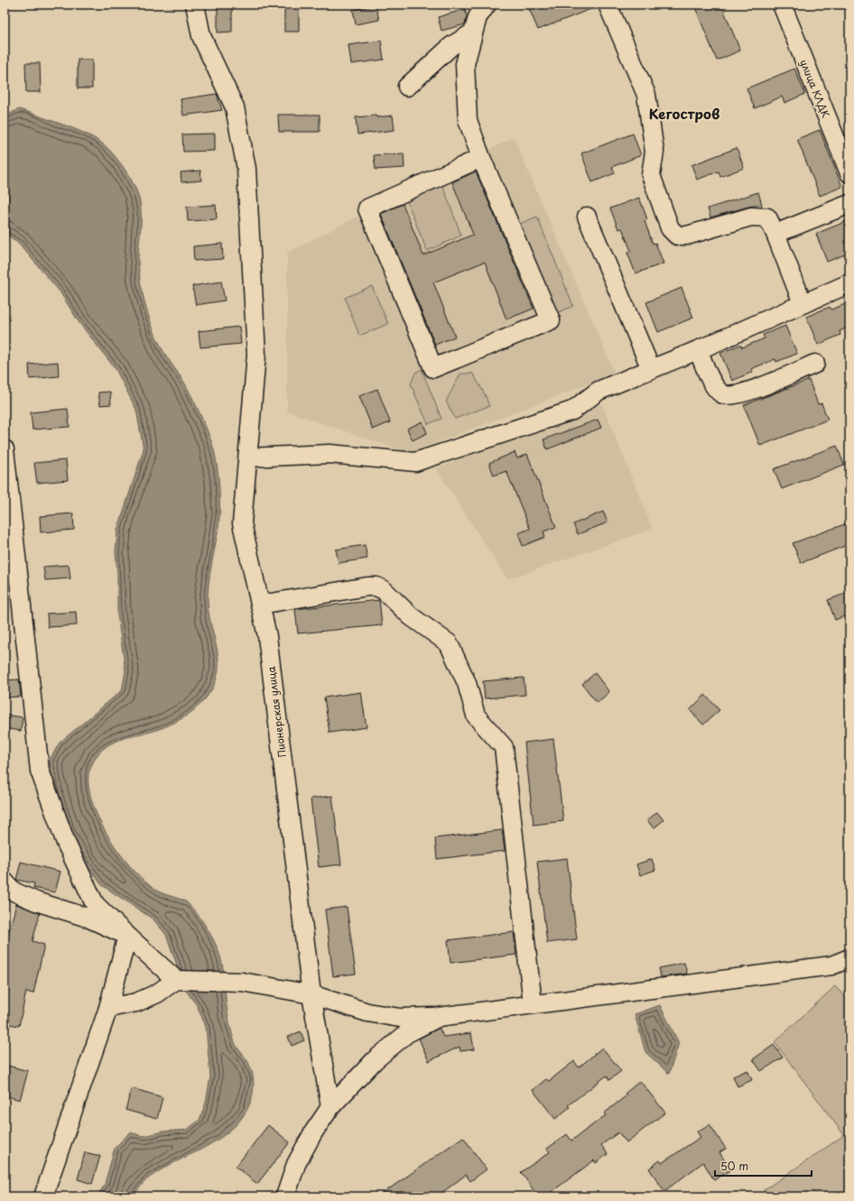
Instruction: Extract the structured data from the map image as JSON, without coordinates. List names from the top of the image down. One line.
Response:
{"streets":{"street":["улица КЛДК","Пионерская улица"]},"districts":["Кегостров"],"scale_bar":"50 m"}
